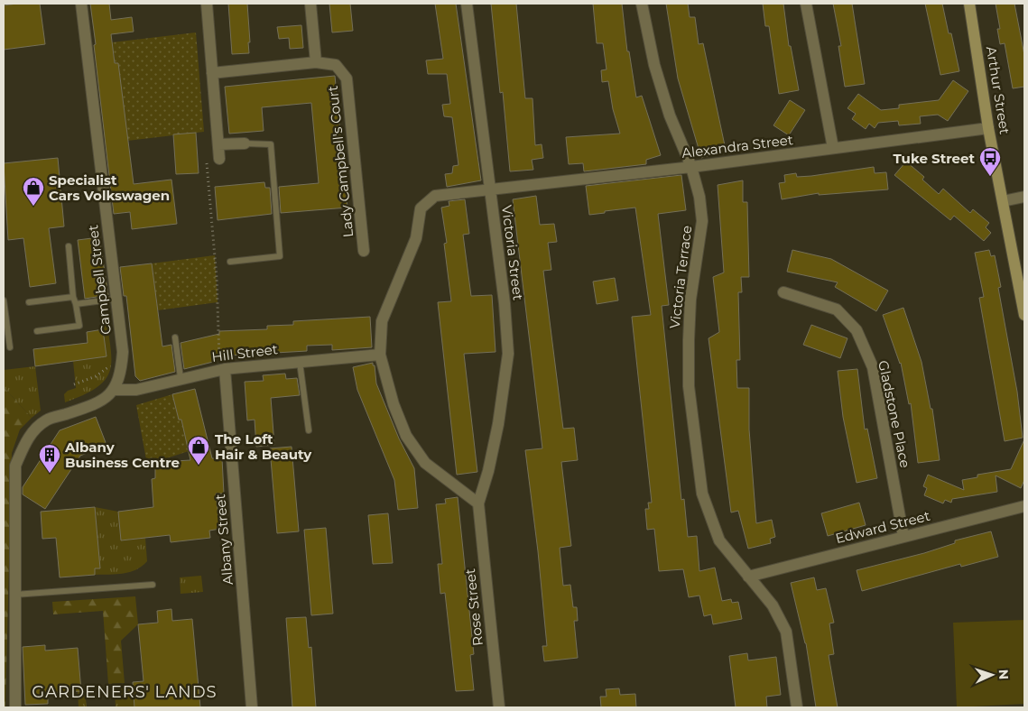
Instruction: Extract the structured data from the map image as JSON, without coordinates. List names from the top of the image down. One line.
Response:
{"streets":{"street":["Arthur Street","Alexandra Street","Lady Campbell's Court","Victoria Street","Victoria Terrace","Campbell Street","Hill Street","Gladstone Place","Edward Street","Albany Street","Rose Street"]},"crossings":[["Arthur Street","Alexandra Street"],["Alexandra Street","Victoria Street"],["Alexandra Street","Victoria Terrace"],["Alexandra Street","Hill Street"],["Alexandra Street","Rose Street"],["Victoria Street","Rose Street"],["Victoria Terrace","Edward Street"],["Campbell Street","Hill Street"],["Hill Street","Albany Street"],["Gladstone Place","Edward Street"]],"districts":["GARDENERS' LANDS"],"places":{"bus stop":["Tuke Street"],"shop":["Specialist Cars Volkswagen","The Loft Hair & Beauty"],"building":["Albany Business Centre"]},"north":"right"}
